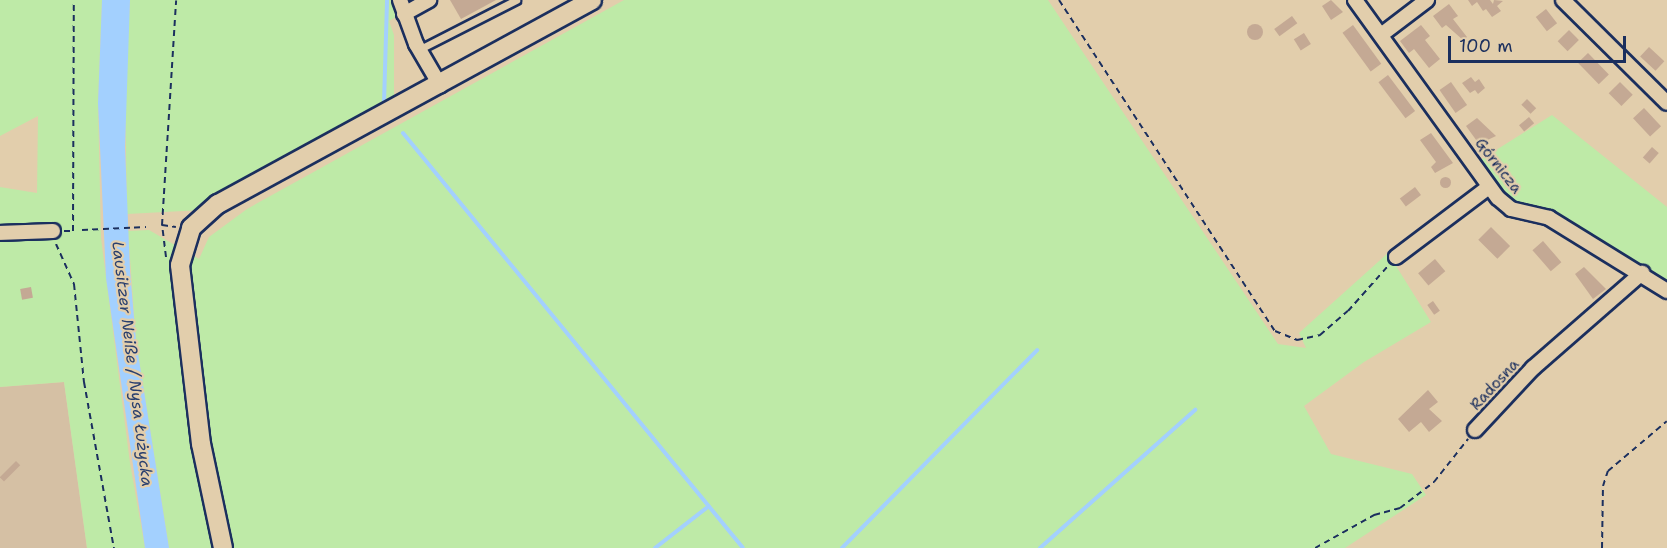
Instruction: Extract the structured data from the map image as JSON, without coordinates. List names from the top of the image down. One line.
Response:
{"streets":{"street":["Górnicza","Radosna"]},"crossings":[["Górnicza","Radosna"]],"water":["Lausitzer Neiße / Nysa Łużycka"],"scale_bar":"100 m"}
